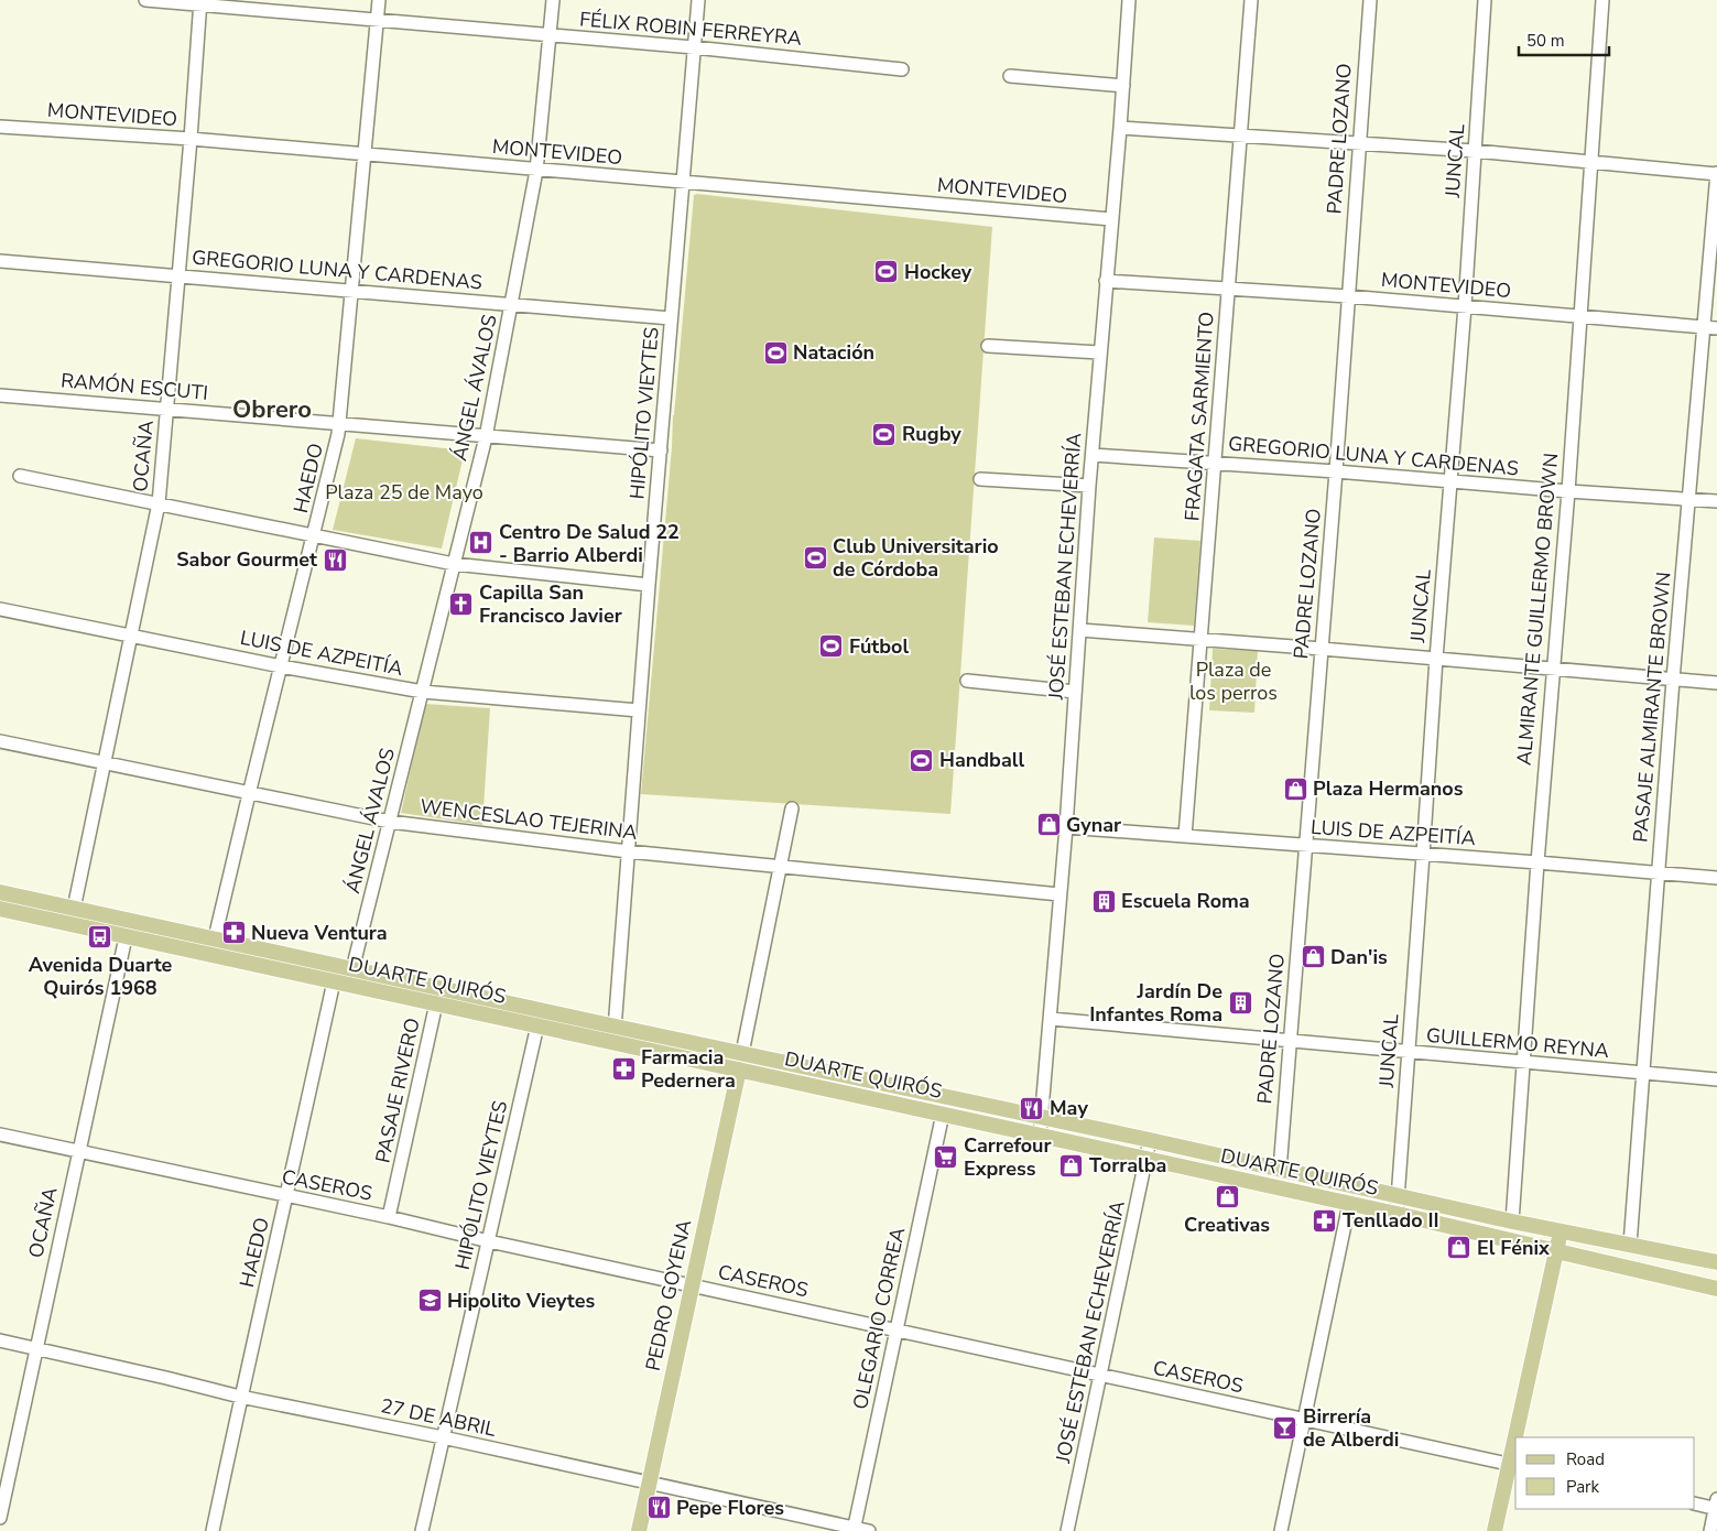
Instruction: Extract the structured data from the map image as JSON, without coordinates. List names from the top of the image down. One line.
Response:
{"streets":{"main road":["DUARTE QUIRÓS","PEDRO GOYENA"],"street":["FÉLIX ROBIN FERREYRA","MONTEVIDEO","PADRE LOZANO","JUNCAL","GREGORIO LUNA Y CARDENAS","RAMÓN ESCUTI","ÁNGEL ÁVALOS","HIPÓLITO VIEYTES","FRAGATA SARMIENTO","OCAÑA","HAEDO","JOSÉ ESTEBAN ECHEVERRÍA","ALMIRANTE GUILLERMO BROWN","LUIS DE AZPEITÍA","PASAJE ALMIRANTE BROWN","WENCESLAO TEJERINA","GUILLERMO REYNA","PASAJE RIVERO","CASEROS","OLEGARIO CORREA","27 DE ABRIL"]},"crossings":[["FÉLIX ROBIN FERREYRA","ÁNGEL ÁVALOS"],["FÉLIX ROBIN FERREYRA","HIPÓLITO VIEYTES"],["FÉLIX ROBIN FERREYRA","OCAÑA"],["FÉLIX ROBIN FERREYRA","HAEDO"],["MONTEVIDEO","PADRE LOZANO"],["MONTEVIDEO","JUNCAL"],["MONTEVIDEO","ÁNGEL ÁVALOS"],["MONTEVIDEO","HIPÓLITO VIEYTES"],["MONTEVIDEO","FRAGATA SARMIENTO"],["MONTEVIDEO","OCAÑA"],["MONTEVIDEO","HAEDO"],["MONTEVIDEO","JOSÉ ESTEBAN ECHEVERRÍA"],["MONTEVIDEO","ALMIRANTE GUILLERMO BROWN"],["MONTEVIDEO","PASAJE ALMIRANTE BROWN"],["PADRE LOZANO","GREGORIO LUNA Y CARDENAS"],["PADRE LOZANO","LUIS DE AZPEITÍA"],["PADRE LOZANO","DUARTE QUIRÓS"],["PADRE LOZANO","GUILLERMO REYNA"],["JUNCAL","GREGORIO LUNA Y CARDENAS"],["JUNCAL","LUIS DE AZPEITÍA"],["JUNCAL","DUARTE QUIRÓS"],["JUNCAL","GUILLERMO REYNA"],["GREGORIO LUNA Y CARDENAS","ÁNGEL ÁVALOS"],["GREGORIO LUNA Y CARDENAS","HIPÓLITO VIEYTES"],["GREGORIO LUNA Y CARDENAS","FRAGATA SARMIENTO"],["GREGORIO LUNA Y CARDENAS","OCAÑA"],["GREGORIO LUNA Y CARDENAS","HAEDO"],["GREGORIO LUNA Y CARDENAS","JOSÉ ESTEBAN ECHEVERRÍA"],["GREGORIO LUNA Y CARDENAS","ALMIRANTE GUILLERMO BROWN"],["GREGORIO LUNA Y CARDENAS","PASAJE ALMIRANTE BROWN"],["RAMÓN ESCUTI","ÁNGEL ÁVALOS"],["RAMÓN ESCUTI","HIPÓLITO VIEYTES"],["RAMÓN ESCUTI","OCAÑA"],["RAMÓN ESCUTI","HAEDO"],["ÁNGEL ÁVALOS","LUIS DE AZPEITÍA"],["ÁNGEL ÁVALOS","WENCESLAO TEJERINA"],["ÁNGEL ÁVALOS","DUARTE QUIRÓS"],["HIPÓLITO VIEYTES","LUIS DE AZPEITÍA"],["HIPÓLITO VIEYTES","WENCESLAO TEJERINA"],["HIPÓLITO VIEYTES","DUARTE QUIRÓS"],["HIPÓLITO VIEYTES","CASEROS"],["HIPÓLITO VIEYTES","27 DE ABRIL"],["FRAGATA SARMIENTO","LUIS DE AZPEITÍA"],["OCAÑA","LUIS DE AZPEITÍA"],["OCAÑA","WENCESLAO TEJERINA"],["OCAÑA","DUARTE QUIRÓS"],["OCAÑA","CASEROS"],["OCAÑA","27 DE ABRIL"],["HAEDO","LUIS DE AZPEITÍA"],["HAEDO","WENCESLAO TEJERINA"],["HAEDO","DUARTE QUIRÓS"],["HAEDO","CASEROS"],["HAEDO","27 DE ABRIL"],["JOSÉ ESTEBAN ECHEVERRÍA","LUIS DE AZPEITÍA"],["JOSÉ ESTEBAN ECHEVERRÍA","WENCESLAO TEJERINA"],["JOSÉ ESTEBAN ECHEVERRÍA","DUARTE QUIRÓS"],["JOSÉ ESTEBAN ECHEVERRÍA","GUILLERMO REYNA"],["JOSÉ ESTEBAN ECHEVERRÍA","CASEROS"],["ALMIRANTE GUILLERMO BROWN","LUIS DE AZPEITÍA"],["ALMIRANTE GUILLERMO BROWN","DUARTE QUIRÓS"],["ALMIRANTE GUILLERMO BROWN","GUILLERMO REYNA"],["LUIS DE AZPEITÍA","PASAJE ALMIRANTE BROWN"],["PASAJE ALMIRANTE BROWN","DUARTE QUIRÓS"],["PASAJE ALMIRANTE BROWN","GUILLERMO REYNA"],["DUARTE QUIRÓS","PASAJE RIVERO"],["DUARTE QUIRÓS","PEDRO GOYENA"],["DUARTE QUIRÓS","OLEGARIO CORREA"],["PASAJE RIVERO","CASEROS"],["CASEROS","PEDRO GOYENA"],["CASEROS","OLEGARIO CORREA"],["PEDRO GOYENA","27 DE ABRIL"],["OLEGARIO CORREA","27 DE ABRIL"]],"districts":["Obrero"],"parks":["Plaza 25 de Mayo","Plaza de los perros"],"places":{"sports":["Hockey","Natación","Rugby","Club Universitario de Córdoba","Fútbol","Handball"],"hospital":["Centro De Salud 22 - Barrio Alberdi"],"restaurant":["Sabor Gourmet","May","Pepe Flores"],"church":["Capilla San Francisco Javier"],"shop":["Plaza Hermanos","Gynar","Dan'is","Torralba","Creativas","El Fénix"],"building":["Escuela Roma","Jardín De Infantes Roma"],"pharmacy":["Nueva Ventura","Farmacia Pedernera","Tenllado II"],"bus stop":["Avenida Duarte Quirós 1968"],"supermarket":["Carrefour Express"],"school or university":["Hipolito Vieytes"],"bar":["Birrería de Alberdi"]},"legend":["Road","Park"],"scale_bar":"50 m"}
